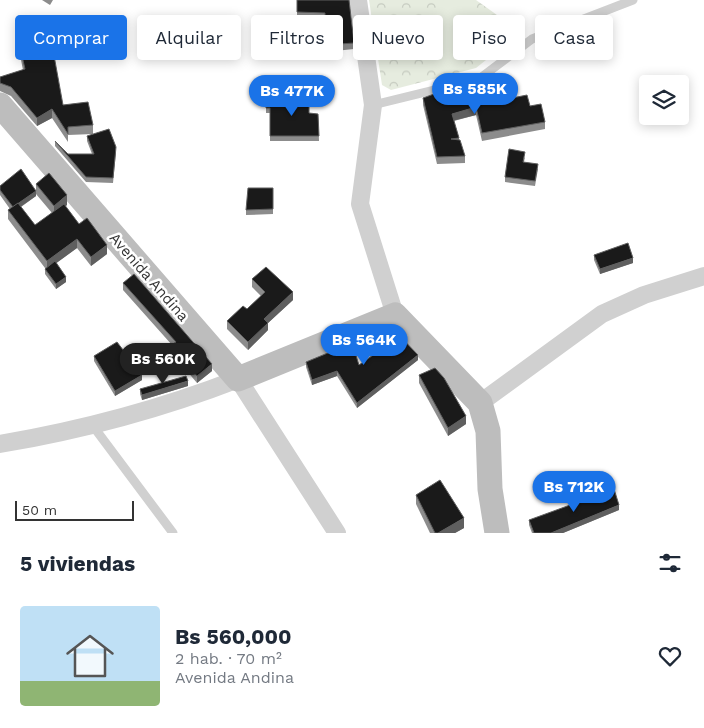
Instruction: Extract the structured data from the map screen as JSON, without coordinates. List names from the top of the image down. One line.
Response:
{"streets":{"street":["Avenida Andina"]},"scale_bar":"50 m","page":{"chip":["Comprar","Alquilar","Filtros","Nuevo","Piso","Casa"],"price":["Bs 585K","Bs 477K","Bs 564K","Bs 560K","Bs 712K"],"scale":"50 m","heading":"5 viviendas","list":[{"name":"Bs 560,000","note":"2 hab. · 70 m² · Avenida Andina"}]}}
